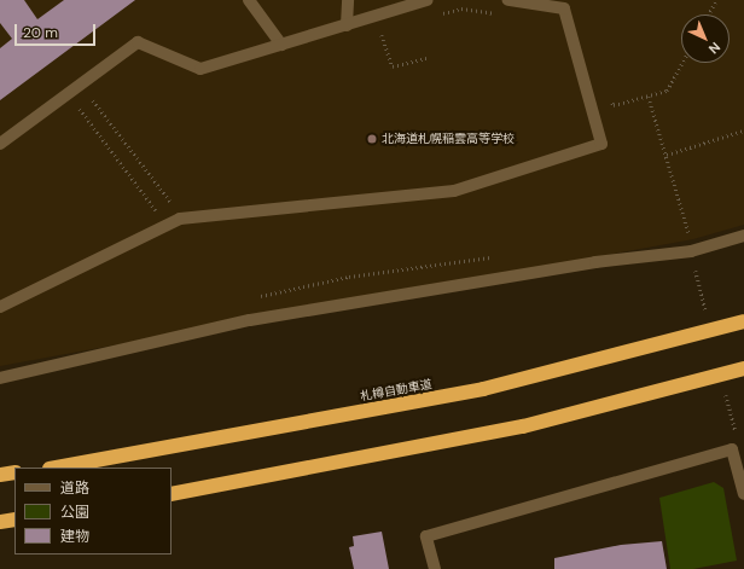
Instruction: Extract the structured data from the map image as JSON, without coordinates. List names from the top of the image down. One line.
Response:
{"streets":{"highway":["札樽自動車道"]},"places":["北海道札幌稲雲高等学校"],"legend":["道路","公園","建物"],"scale_bar":"20 m","north":"bottom right"}
